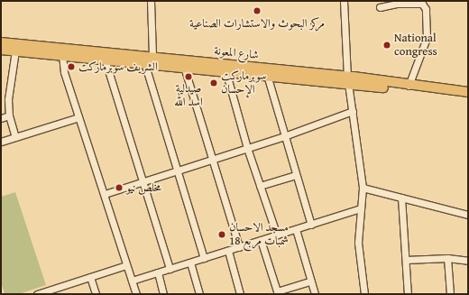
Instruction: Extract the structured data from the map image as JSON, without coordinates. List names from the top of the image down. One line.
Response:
{"streets":{"highway":["شارع المعونة"]},"places":["مركز البحوث والاستشارات الصناعية","National congress","الشريف سوبرماركت","صيدلية اسد الله","سوبرماركت الإحسان","مخلص نيو","مسجد الاحسان شمبات مربع 18"]}
